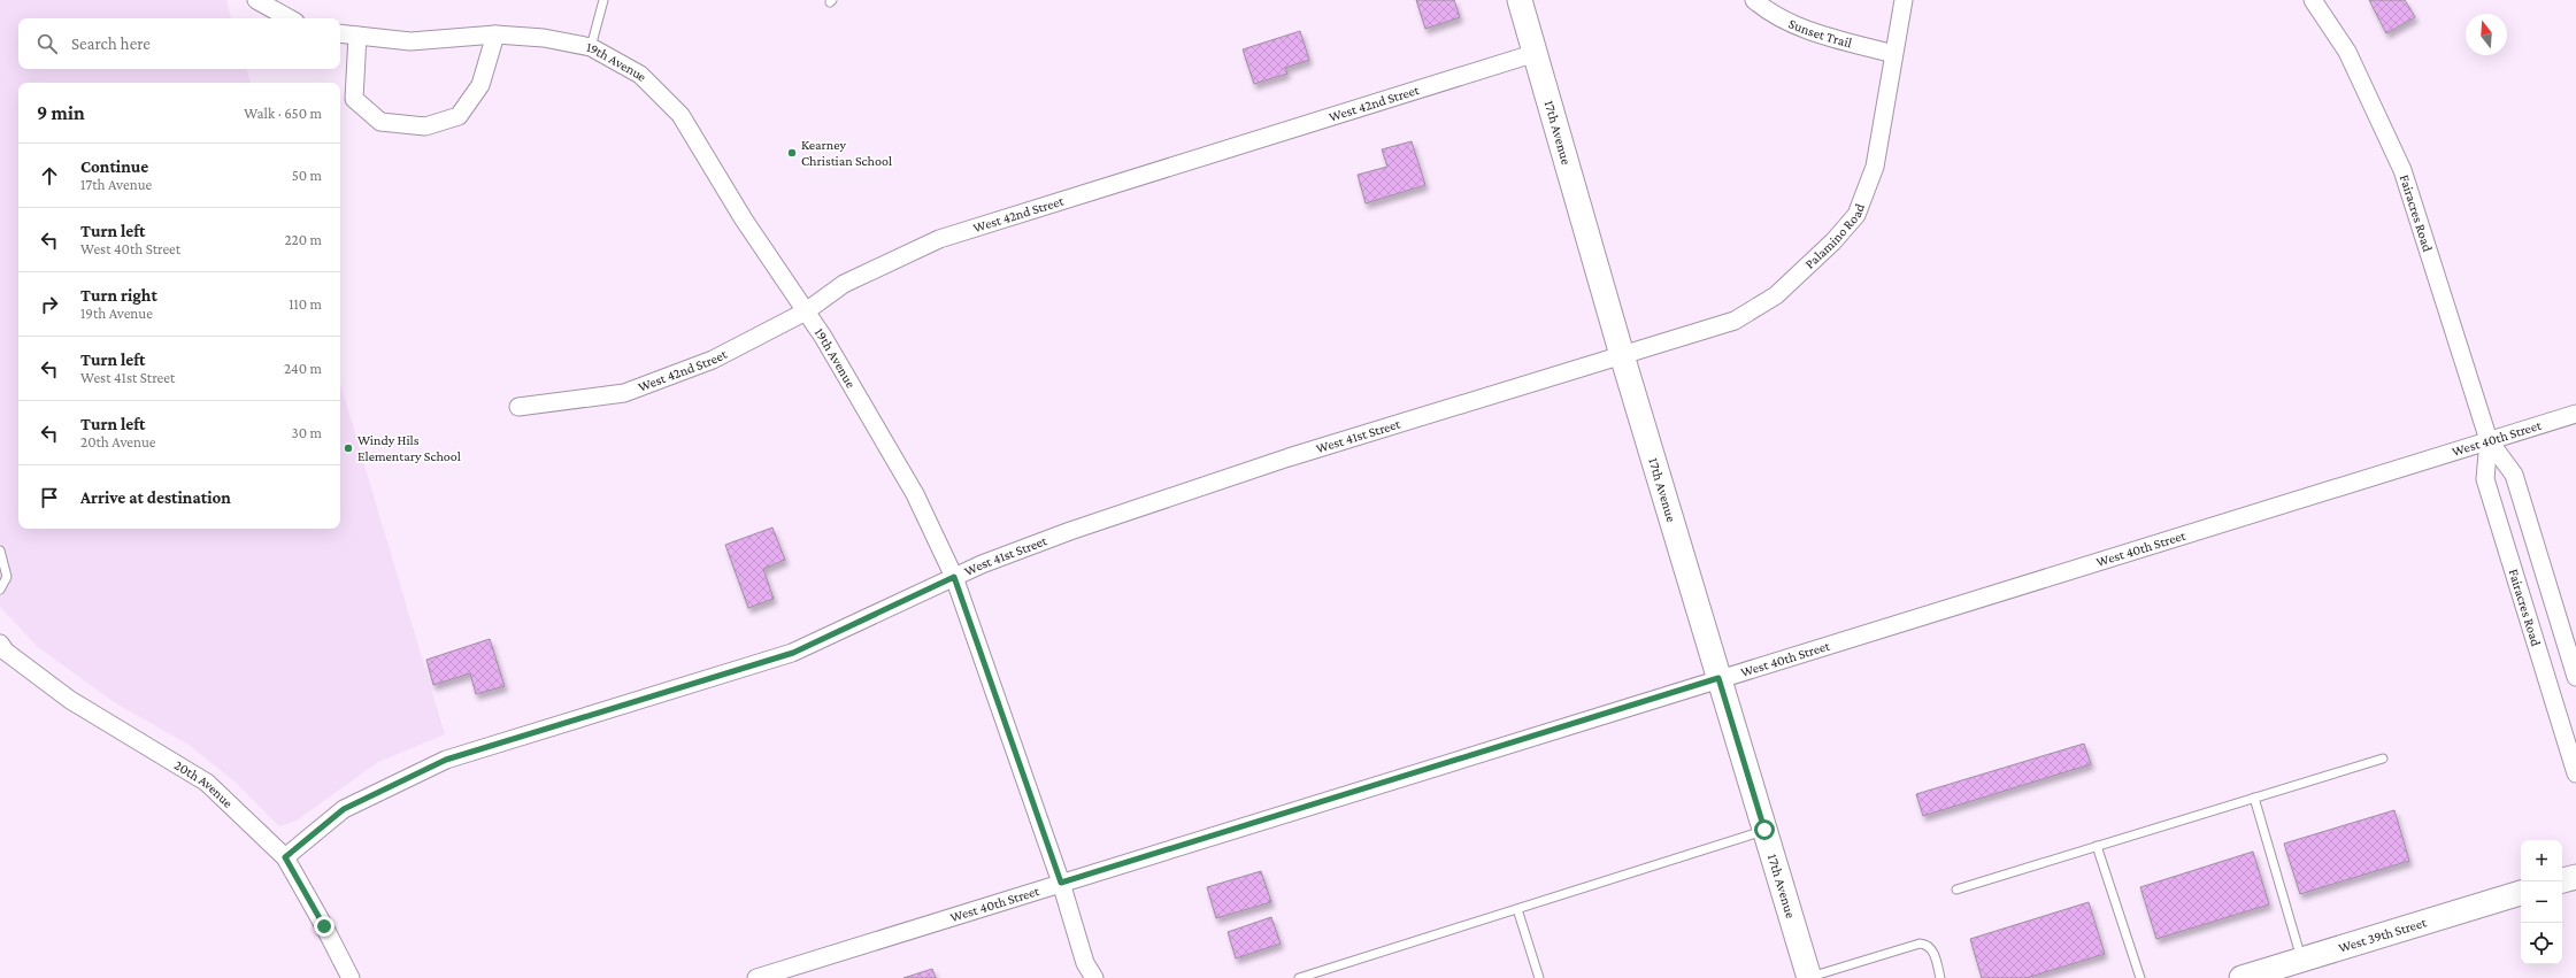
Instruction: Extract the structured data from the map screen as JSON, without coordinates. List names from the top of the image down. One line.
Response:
{"streets":{"main road":["17th Avenue","West 39th Street"],"street":["Sunset Trail","19th Avenue","West 42nd Street","Fairacres Road","Palamino Road","West 41st Street","West 40th Street","20th Avenue"]},"crossings":[["Sunset Trail","Palamino Road"],["19th Avenue","West 42nd Street"],["19th Avenue","West 41st Street"],["19th Avenue","West 40th Street"],["West 42nd Street","17th Avenue"],["17th Avenue","Palamino Road"],["17th Avenue","West 41st Street"],["17th Avenue","West 40th Street"],["Fairacres Road","West 40th Street"],["Palamino Road","West 41st Street"],["West 41st Street","20th Avenue"]],"places":["Kearney Christian School","Windy Hils Elementary School"],"north":"top","page":{"search":"Search here","heading":["9 min","Walk · 650 m"],"list":[["Continue","17th Avenue","50 m"],["Turn left","West 40th Street","220 m"],["Turn right","19th Avenue","110 m"],["Turn left","West 41st Street","240 m"],["Turn left","20th Avenue","30 m"],"Arrive at destination"],"map_buttons":["+","−"]}}
